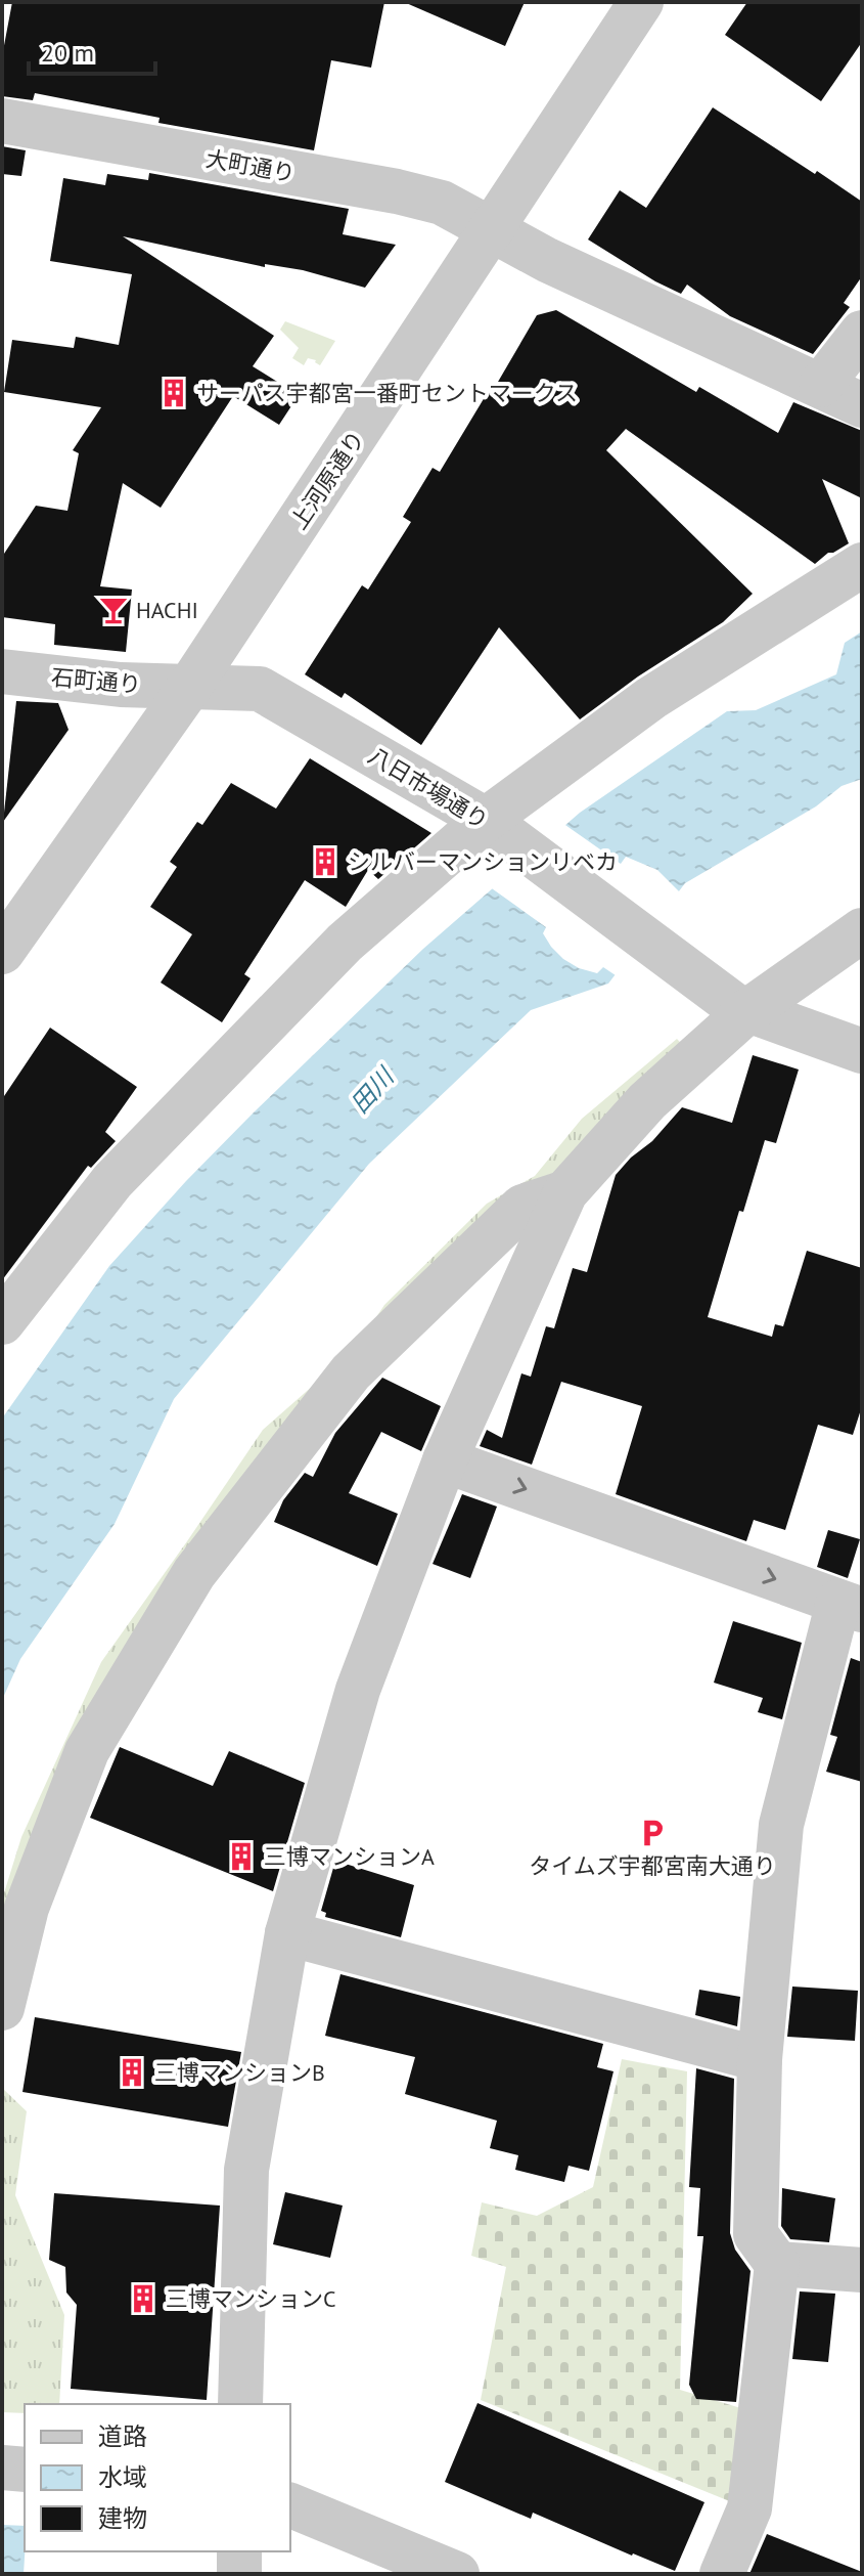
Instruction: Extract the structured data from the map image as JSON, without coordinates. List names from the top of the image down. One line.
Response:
{"streets":{"street":["大町通り","上河原通り","石町通り","八日市場通り"]},"crossings":[["大町通り","上河原通り"],["上河原通り","石町通り"],["上河原通り","八日市場通り"],["石町通り","八日市場通り"]],"water":["田川"],"places":{"building":["サーパス宇都宮一番町セントマークス","シルバーマンションリベカ","三博マンションA","三博マンションB","三博マンションC"],"bar":["HACHI"],"parking":["タイムズ宇都宮南大通り"]},"legend":["道路","水域","建物"],"scale_bar":"20 m"}
